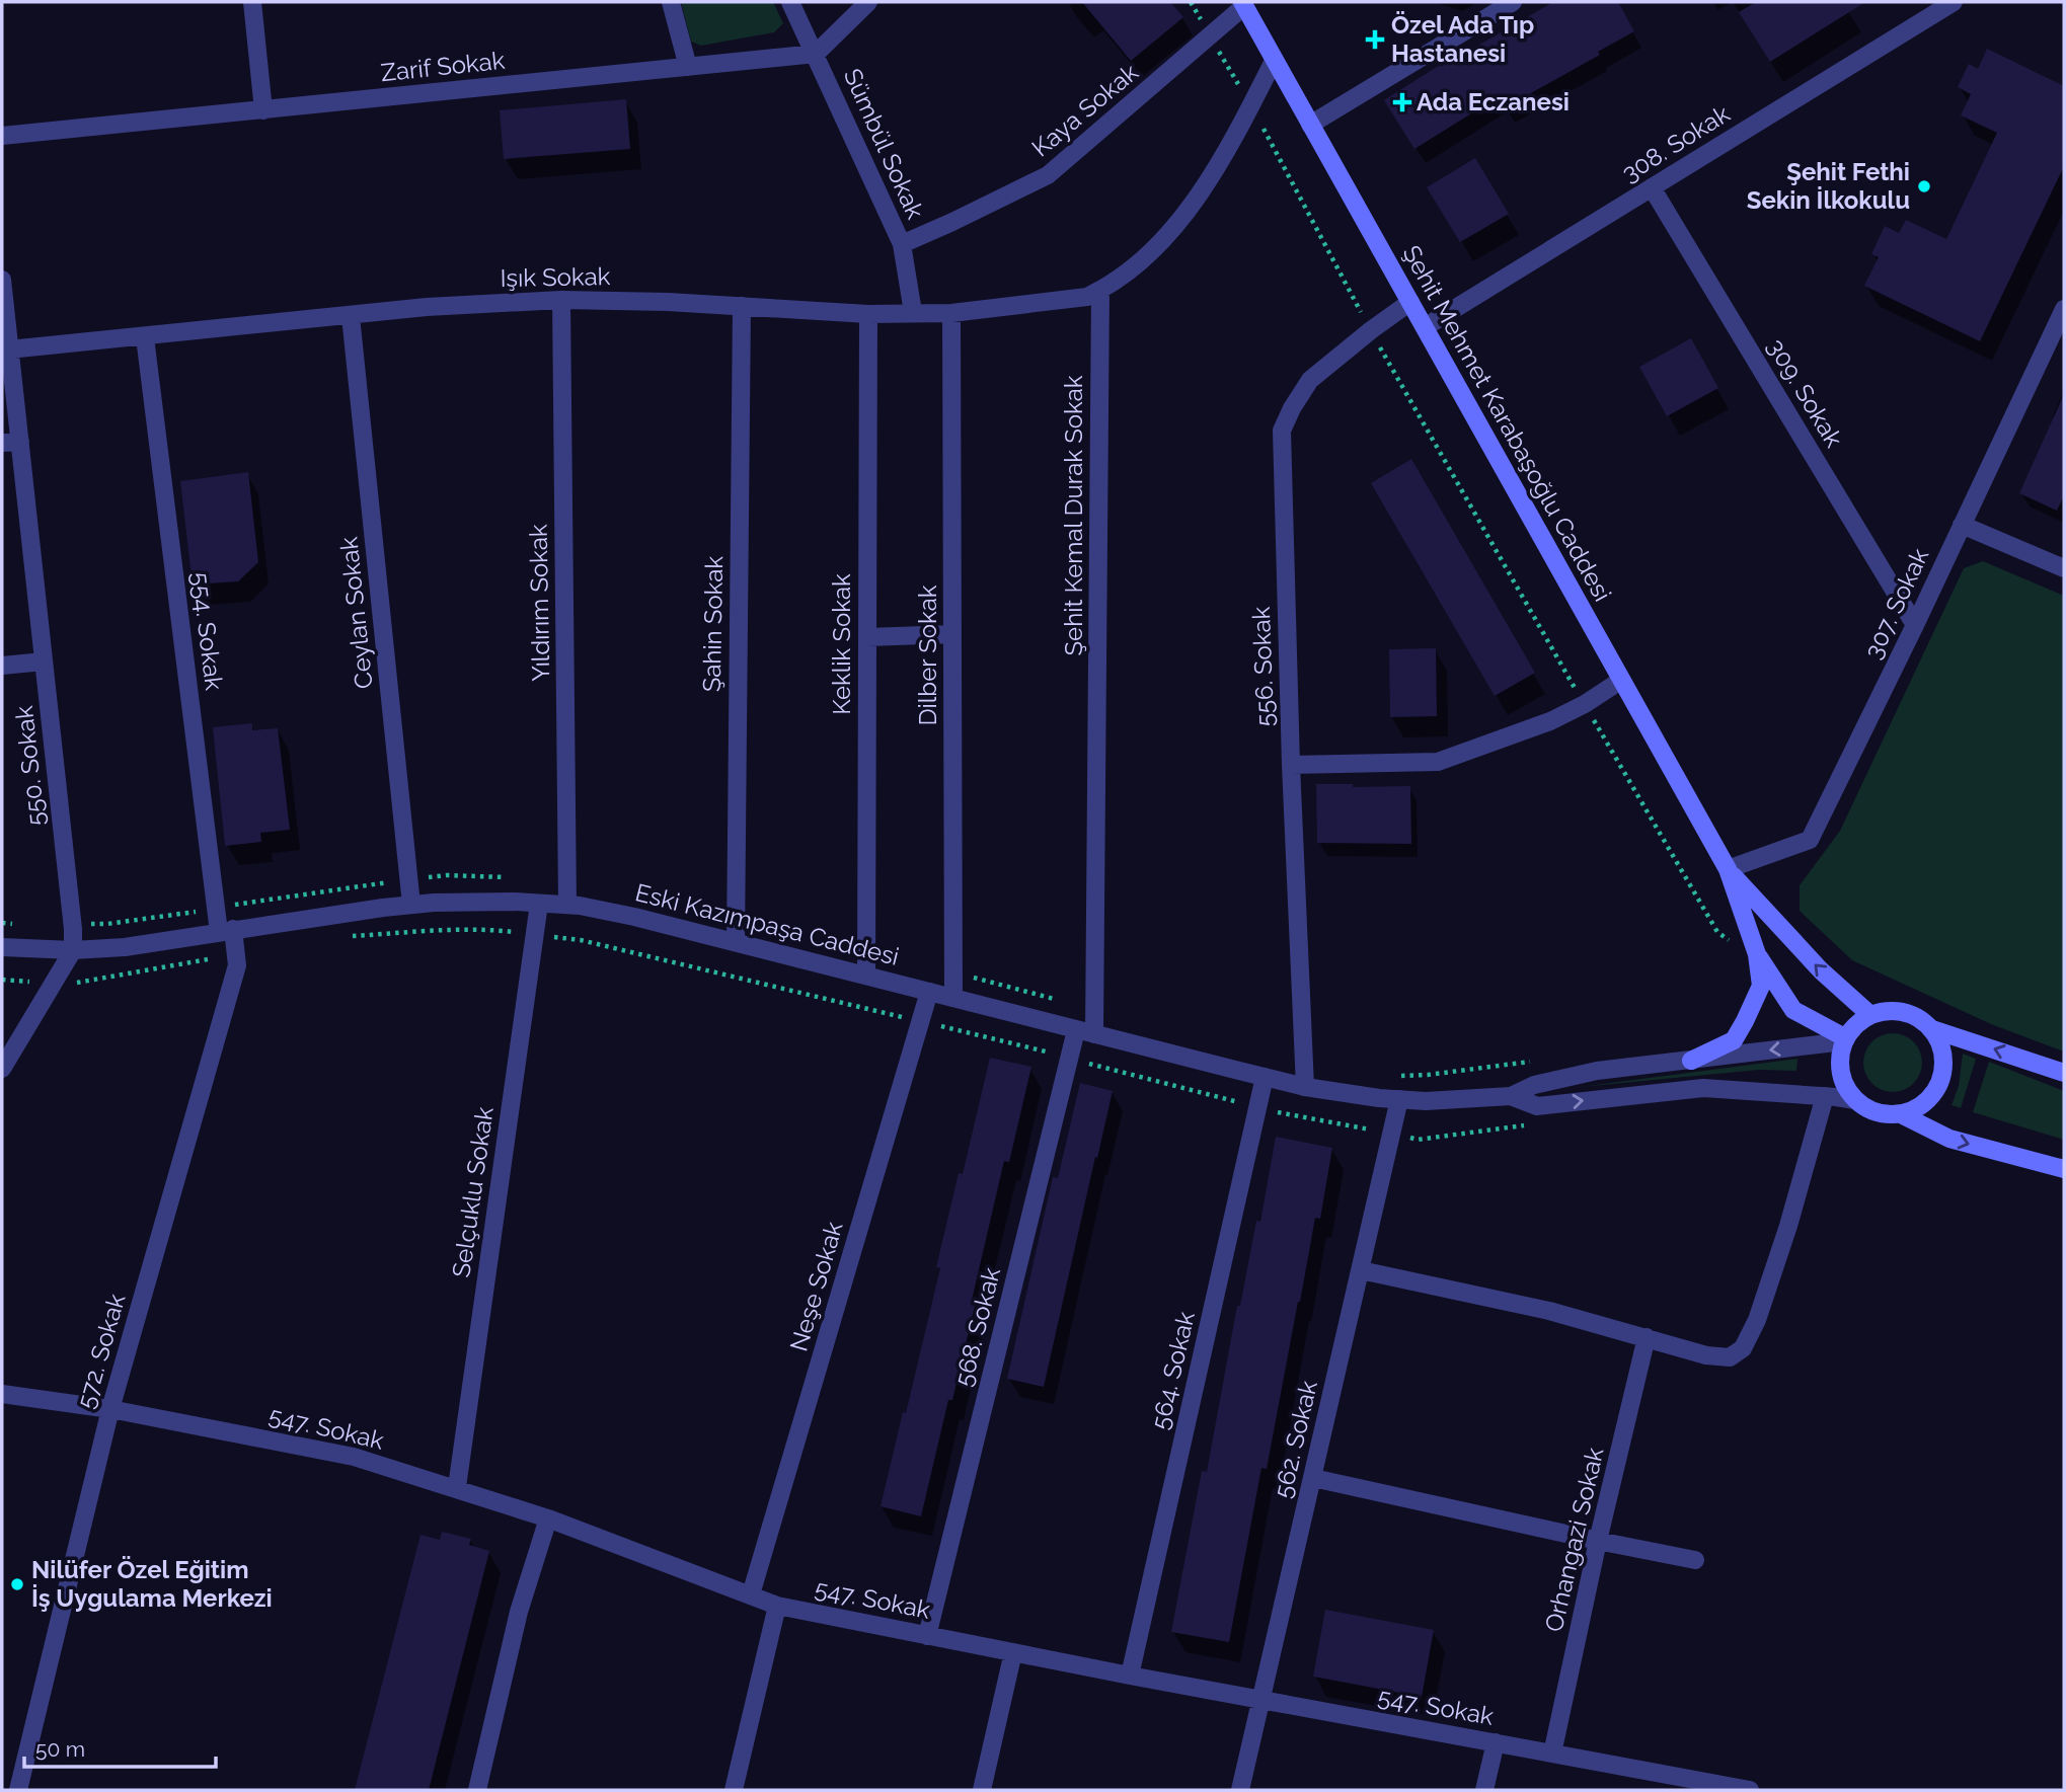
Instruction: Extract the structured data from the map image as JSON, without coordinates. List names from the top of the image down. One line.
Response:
{"streets":{"main road":["Şehit Mehmet Karabaşoğlu Caddesi"],"street":["Zarif Sokak","Kaya Sokak","Sümbül Sokak","308. Sokak","Işık Sokak","309. Sokak","Şehit Kemal Durak Sokak","Yıldırım Sokak","307. Sokak","Ceylan Sokak","Şahin Sokak","554. Sokak","Keklik Sokak","Dilber Sokak","556. Sokak","550. Sokak","Eski Kazımpaşa Caddesi","Selçuklu Sokak","Neşe Sokak","568. Sokak","572. Sokak","564. Sokak","547. Sokak","562. Sokak","Orhangazi Sokak"]},"crossings":[["Zarif Sokak","Sümbül Sokak"],["Kaya Sokak","Sümbül Sokak"],["Kaya Sokak","Şehit Mehmet Karabaşoğlu Caddesi"],["Sümbül Sokak","Işık Sokak"],["308. Sokak","309. Sokak"],["308. Sokak","Şehit Mehmet Karabaşoğlu Caddesi"],["Işık Sokak","Şehit Kemal Durak Sokak"],["Işık Sokak","Yıldırım Sokak"],["Işık Sokak","Ceylan Sokak"],["Işık Sokak","Şahin Sokak"],["Işık Sokak","554. Sokak"],["Işık Sokak","Keklik Sokak"],["Işık Sokak","Dilber Sokak"],["Işık Sokak","550. Sokak"],["309. Sokak","307. Sokak"],["Şehit Mehmet Karabaşoğlu Caddesi","307. Sokak"],["Şehit Mehmet Karabaşoğlu Caddesi","556. Sokak"],["Şehit Mehmet Karabaşoğlu Caddesi","Eski Kazımpaşa Caddesi"],["Şehit Kemal Durak Sokak","Eski Kazımpaşa Caddesi"],["Şehit Kemal Durak Sokak","568. Sokak"],["Yıldırım Sokak","Eski Kazımpaşa Caddesi"],["Ceylan Sokak","Eski Kazımpaşa Caddesi"],["Şahin Sokak","Eski Kazımpaşa Caddesi"],["554. Sokak","Eski Kazımpaşa Caddesi"],["554. Sokak","572. Sokak"],["Keklik Sokak","Eski Kazımpaşa Caddesi"],["Dilber Sokak","Eski Kazımpaşa Caddesi"],["556. Sokak","Eski Kazımpaşa Caddesi"],["550. Sokak","Eski Kazımpaşa Caddesi"],["Eski Kazımpaşa Caddesi","Selçuklu Sokak"],["Eski Kazımpaşa Caddesi","Neşe Sokak"],["Eski Kazımpaşa Caddesi","568. Sokak"],["Eski Kazımpaşa Caddesi","572. Sokak"],["Eski Kazımpaşa Caddesi","564. Sokak"],["Eski Kazımpaşa Caddesi","562. Sokak"],["Selçuklu Sokak","547. Sokak"],["Neşe Sokak","547. Sokak"],["568. Sokak","547. Sokak"],["572. Sokak","547. Sokak"],["564. Sokak","547. Sokak"],["547. Sokak","562. Sokak"],["547. Sokak","Orhangazi Sokak"]],"places":{"health":["Özel Ada Tıp Hastanesi","Ada Eczanesi"],"other":["Şehit Fethi Sekin İlkokulu","Nilüfer Özel Eğitim İş Uygulama Merkezi"]},"scale_bar":"50 m"}
